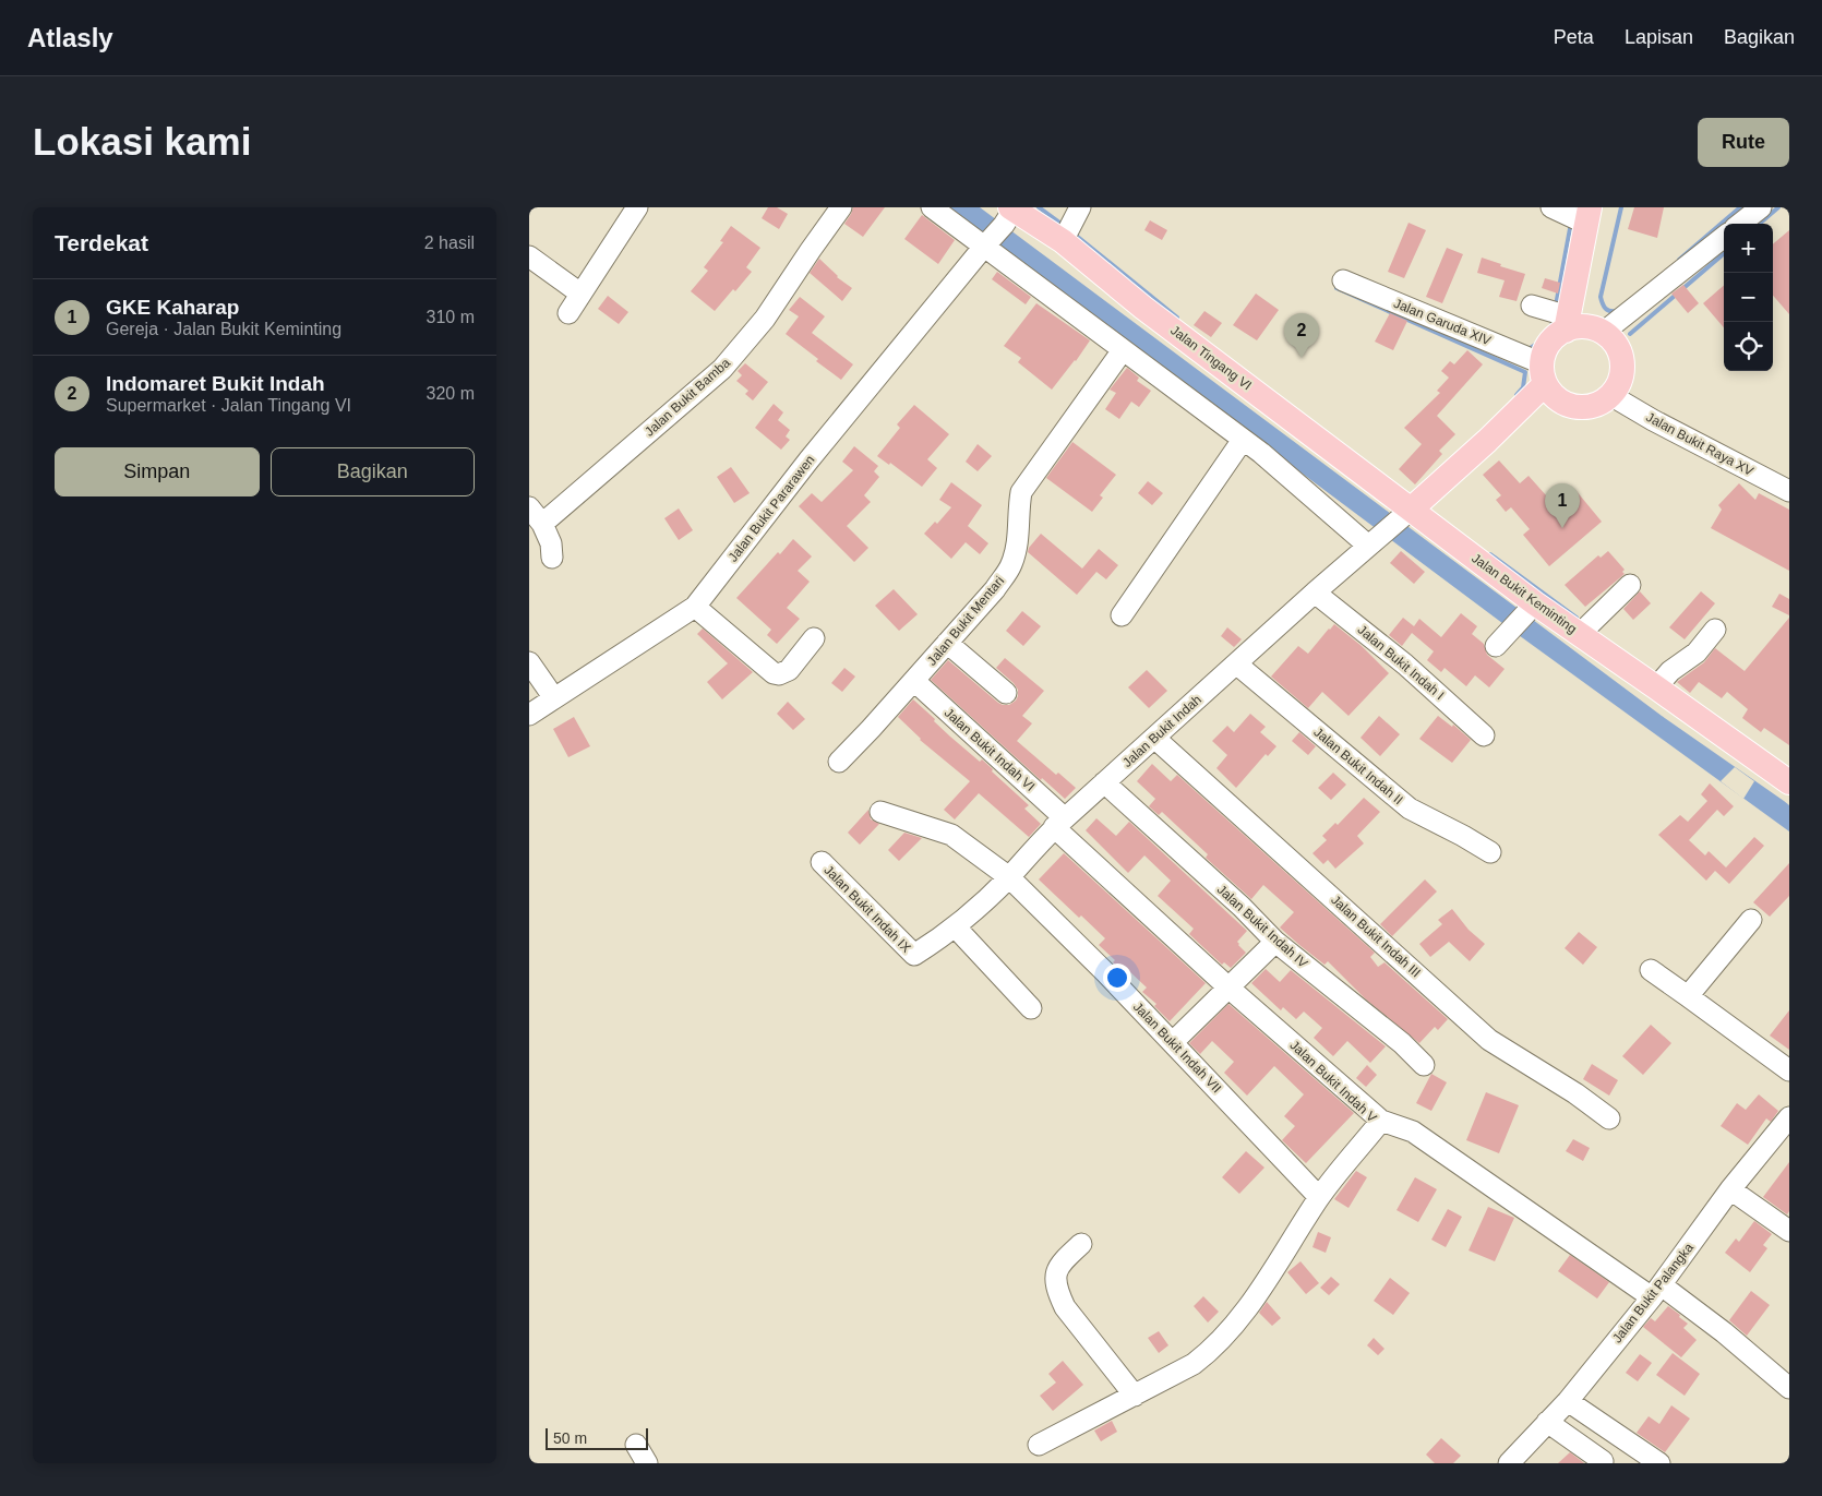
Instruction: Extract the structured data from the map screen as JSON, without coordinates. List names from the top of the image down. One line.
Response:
{"streets":{"main road":["Jalan Tingang VI","Jalan Bukit Keminting"],"street":["Jalan Garuda XIV","Jalan Bukit Bamba","Jalan Bukit Raya XV","Jalan Bukit Pararawen","Jalan Bukit Mentari","Jalan Bukit Indah I","Jalan Bukit Indah","Jalan Bukit Indah VI","Jalan Bukit Indah II","Jalan Bukit Indah IX","Jalan Bukit Indah IV","Jalan Bukit Indah III","Jalan Bukit Indah VII","Jalan Bukit Indah V","Jalan Bukit Palangka"]},"crossings":[["Jalan Garuda XIV","Jalan Bukit Raya XV"],["Jalan Tingang VI","Jalan Bukit Pararawen"],["Jalan Tingang VI","Jalan Bukit Keminting"],["Jalan Tingang VI","Jalan Bukit Indah"],["Jalan Bukit Keminting","Jalan Bukit Indah"],["Jalan Bukit Mentari","Jalan Bukit Indah VI"],["Jalan Bukit Indah I","Jalan Bukit Indah"],["Jalan Bukit Indah","Jalan Bukit Indah VI"],["Jalan Bukit Indah","Jalan Bukit Indah II"],["Jalan Bukit Indah","Jalan Bukit Indah IX"],["Jalan Bukit Indah","Jalan Bukit Indah IV"],["Jalan Bukit Indah","Jalan Bukit Indah III"],["Jalan Bukit Indah","Jalan Bukit Indah VII"],["Jalan Bukit Indah","Jalan Bukit Indah V"],["Jalan Bukit Indah VI","Jalan Bukit Indah V"],["Jalan Bukit Indah VII","Jalan Bukit Indah V"]],"scale_bar":"50 m","page":{"header":"Atlasly","nav":["Peta","Lapisan","Bagikan"],"buttons":["Rute",["Simpan","Bagikan"]],"title":"Lokasi kami","heading":["Terdekat","2 hasil"],"map_buttons":["+","−"],"list":[{"mark":"1","name":"GKE Kaharap","note":"Gereja · Jalan Bukit Keminting","value":"310 m"},{"mark":"2","name":"Indomaret Bukit Indah","note":"Supermarket · Jalan Tingang VI","value":"320 m"}],"pins":["2","1"],"scale":"50 m"}}
